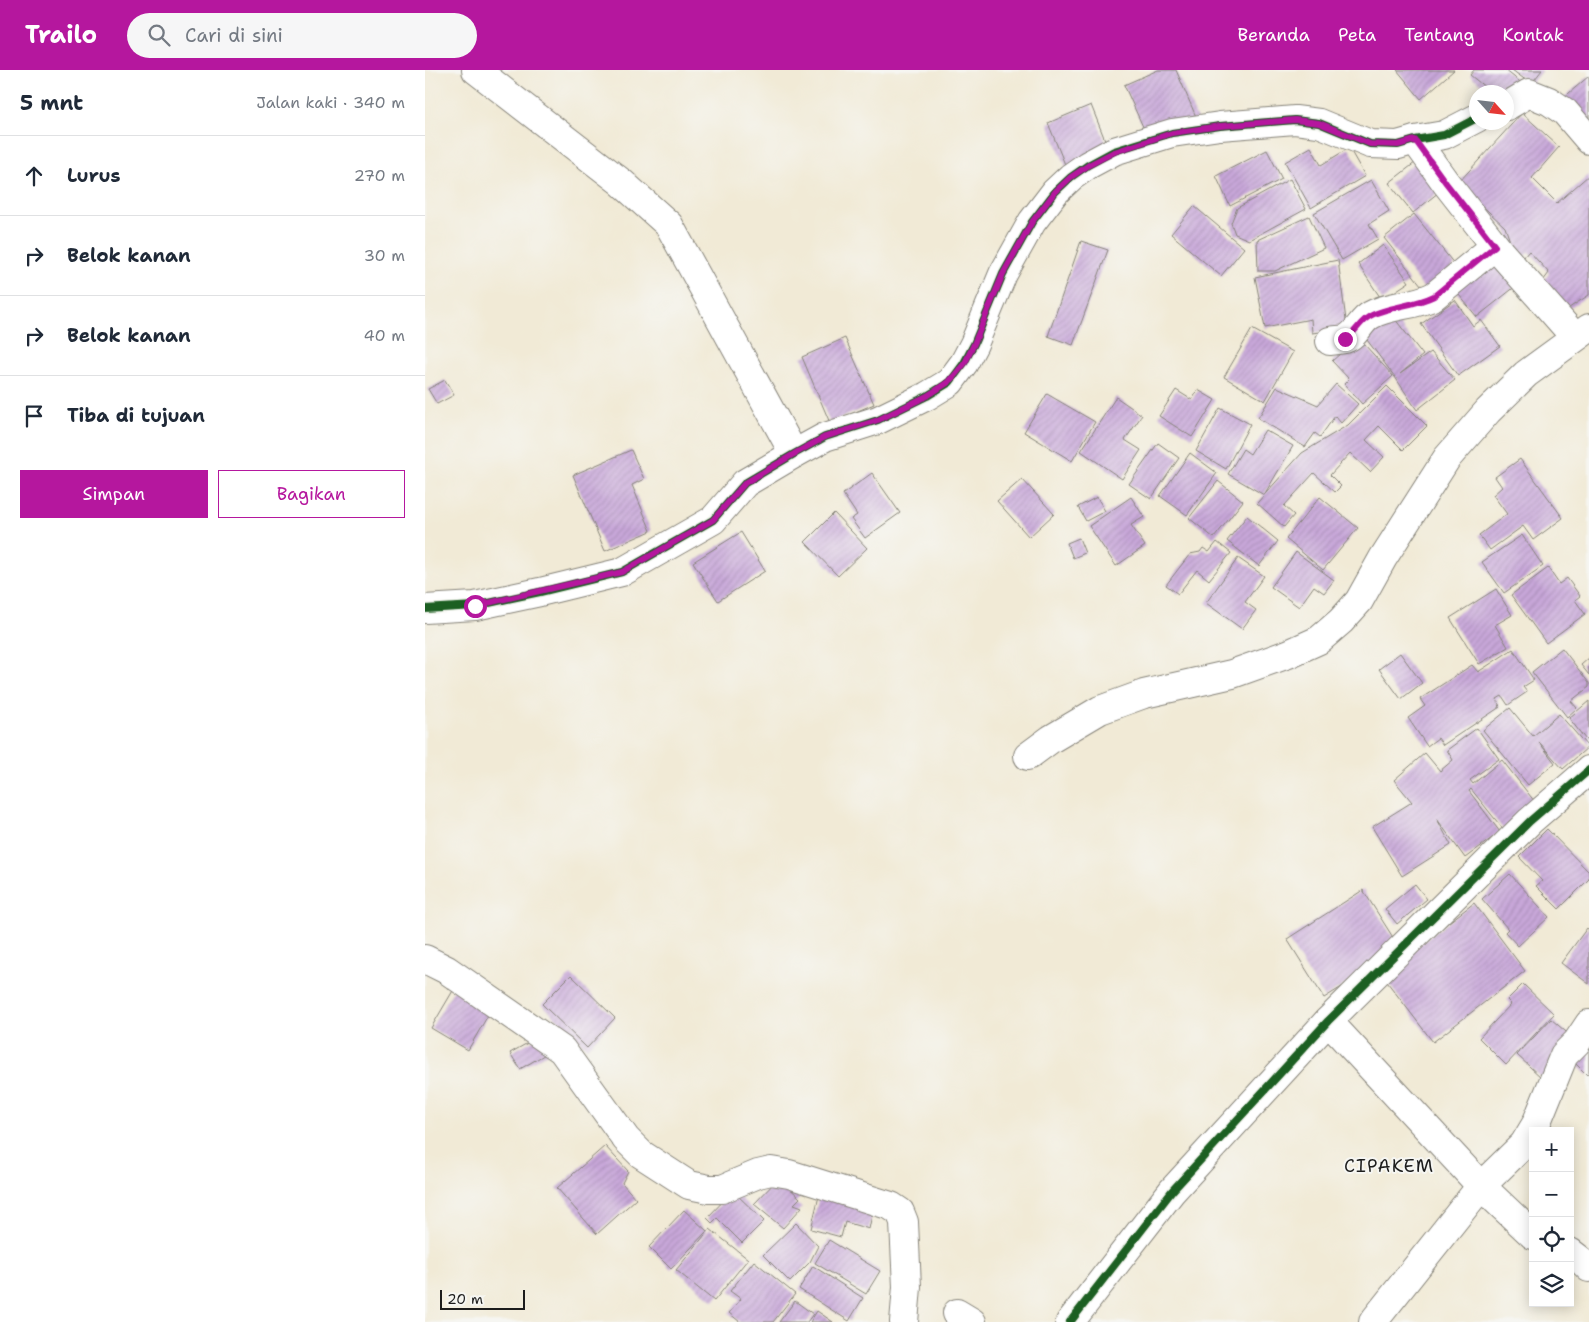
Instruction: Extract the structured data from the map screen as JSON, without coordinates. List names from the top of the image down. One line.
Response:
{"districts":["CIPAKEM"],"scale_bar":"20 m","north":"bottom right","page":{"header":"Trailo","search":"Cari di sini","nav":["Beranda","Peta","Tentang","Kontak"],"heading":["5 mnt","Jalan kaki · 340 m"],"list":[["Lurus","270 m"],["Belok kanan","30 m"],["Belok kanan","40 m"],"Tiba di tujuan"],"buttons":["Simpan","Bagikan"],"map_buttons":["+","−"],"scale":"20 m"}}
